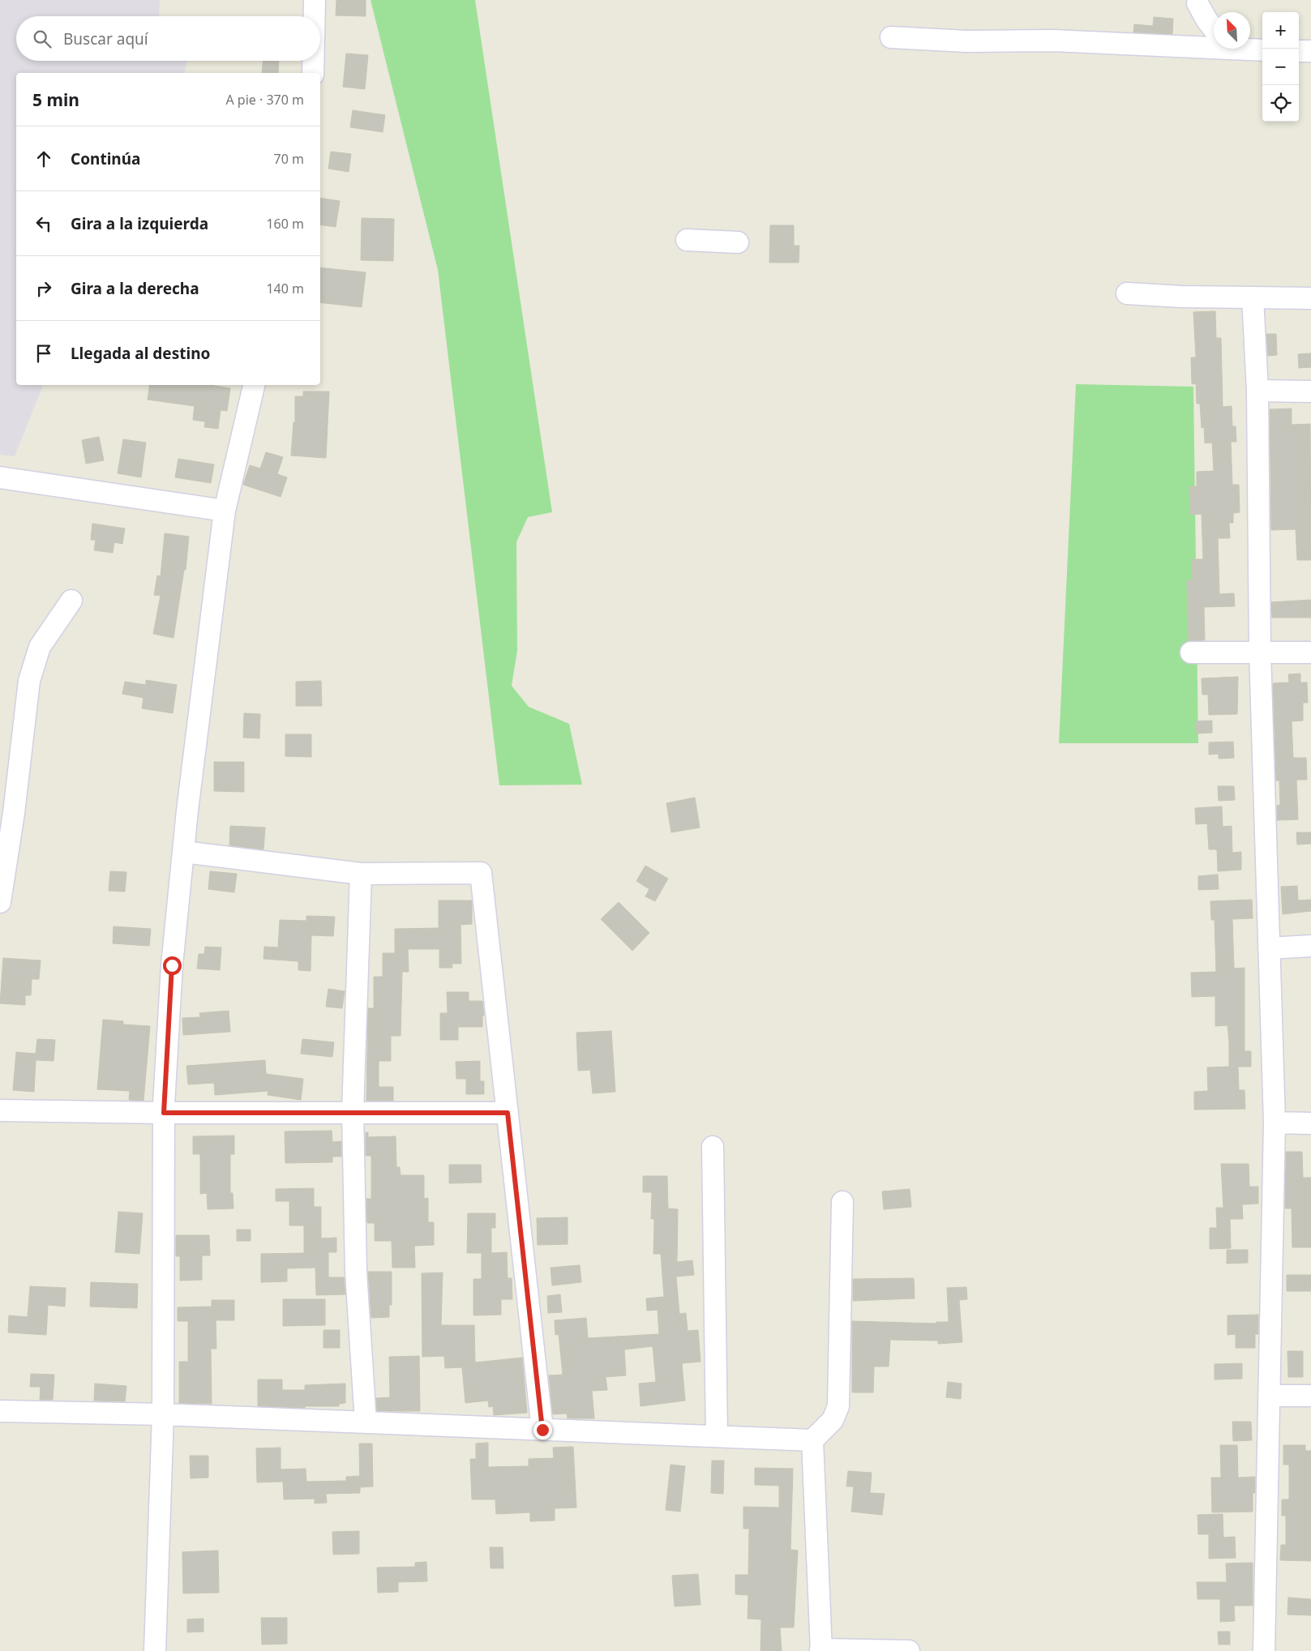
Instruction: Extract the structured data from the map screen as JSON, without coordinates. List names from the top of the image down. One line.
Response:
{"north":"top left","page":{"map_buttons":["+","−"],"search":"Buscar aquí","heading":["5 min","A pie · 370 m"],"list":[["Continúa","70 m"],["Gira a la izquierda","160 m"],["Gira a la derecha","140 m"],"Llegada al destino"]}}
